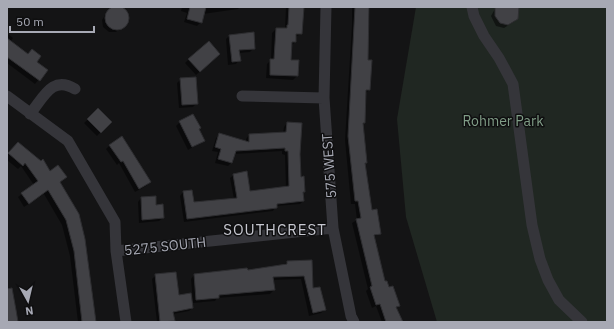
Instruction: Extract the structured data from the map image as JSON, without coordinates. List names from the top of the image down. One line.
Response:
{"streets":{"street":["575 WEST","5275 SOUTH"]},"crossings":[["575 WEST","5275 SOUTH"]],"districts":["SOUTHCREST"],"parks":["Rohmer Park"],"scale_bar":"50 m","north":"bottom"}
